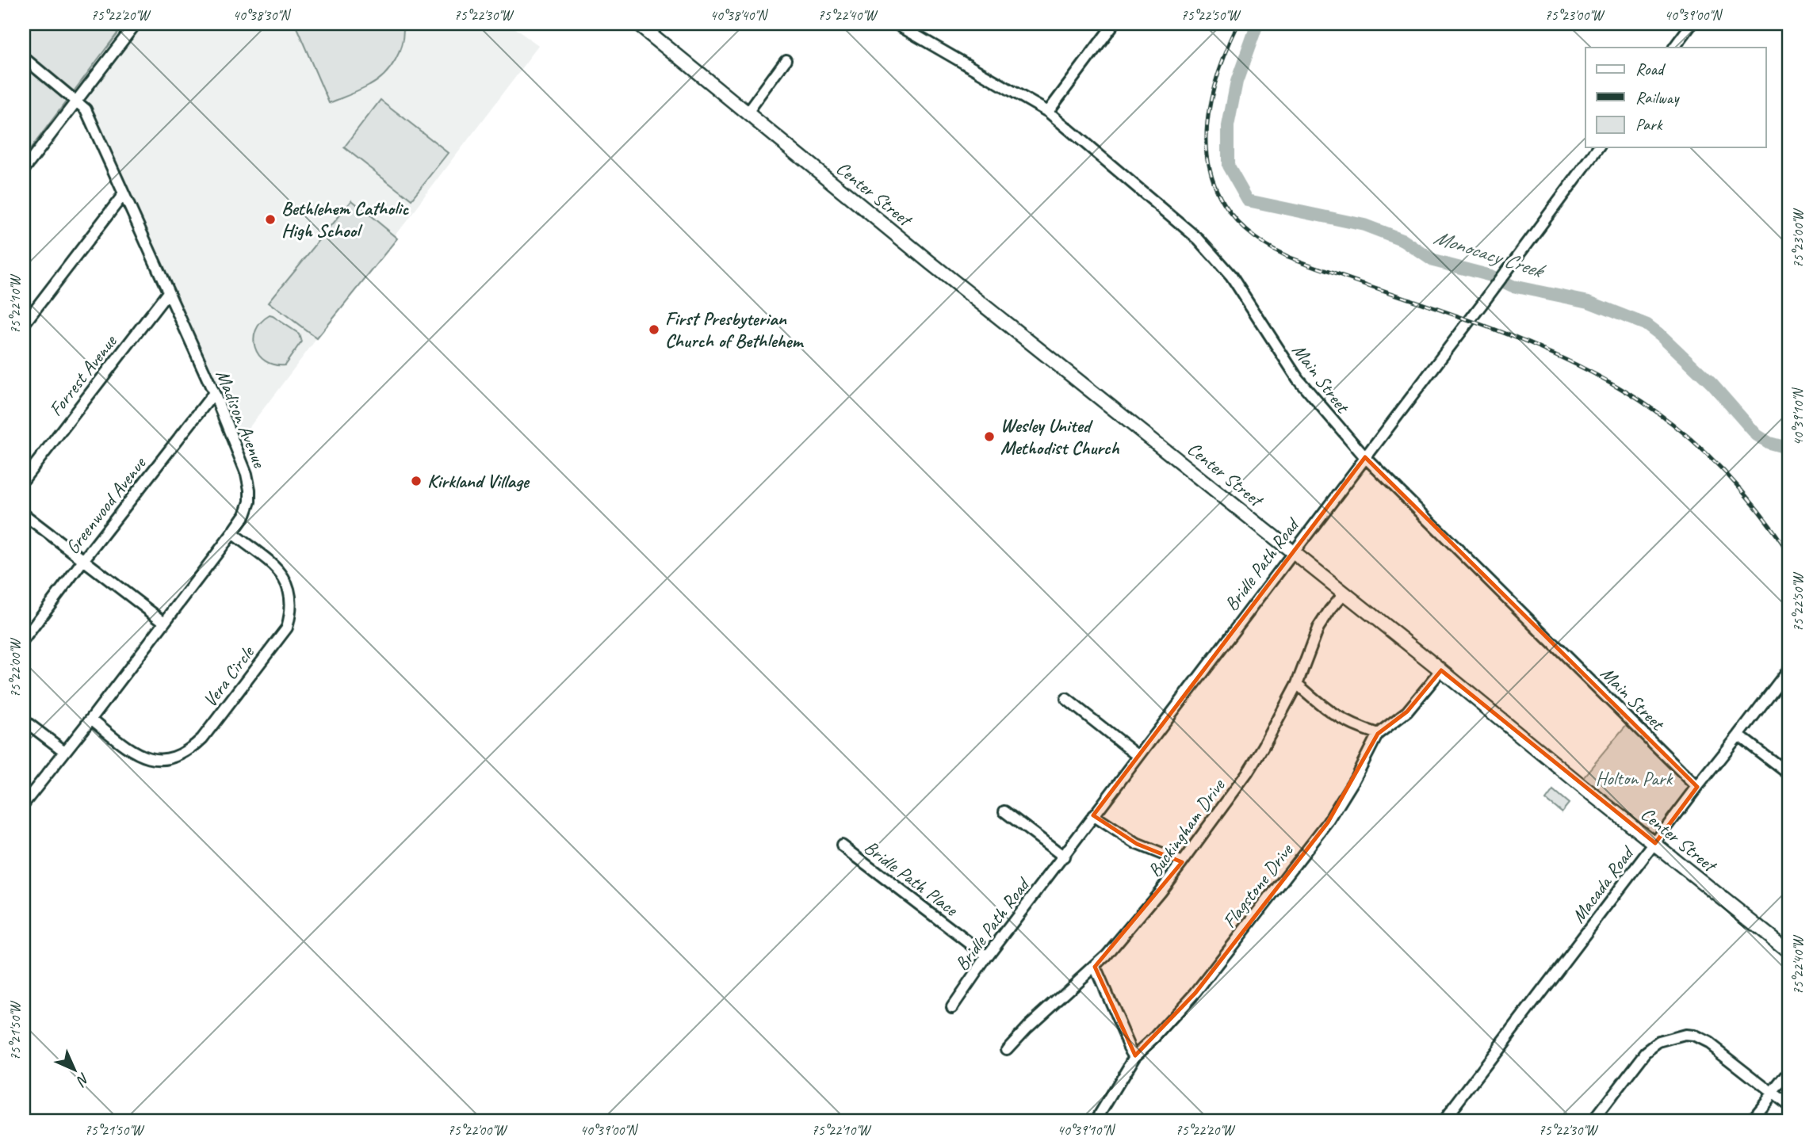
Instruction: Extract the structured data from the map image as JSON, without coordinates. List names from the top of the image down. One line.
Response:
{"streets":{"main road":["Center Street"],"street":["Forrest Avenue","Main Street","Madison Avenue","Greenwood Avenue","Bridle Path Road","Vera Circle","Buckingham Drive","Bridle Path Place","Macada Road","Flagstone Drive"]},"crossings":[["Center Street","Bridle Path Road"],["Center Street","Buckingham Drive"],["Center Street","Macada Road"],["Center Street","Flagstone Drive"],["Forrest Avenue","Madison Avenue"],["Main Street","Bridle Path Road"],["Main Street","Macada Road"],["Madison Avenue","Greenwood Avenue"],["Madison Avenue","Vera Circle"],["Bridle Path Road","Bridle Path Place"]],"water":["Monocacy Creek"],"parks":["Holton Park"],"places":["Bethlehem Catholic High School","First Presbyterian Church of Bethlehem","Wesley United Methodist Church","Kirkland Village"],"legend":["Road","Railway","Park"],"north":"bottom right","coordinates":["75°22'20\"W","40°38'30\"N","75°22'30\"W","40°38'40\"N","75°22'40\"W","75°22'50\"W","75°23'00\"W","40°39'00\"N","75°22'10\"W","40°39'10\"N","75°22'00\"W","75°21'50\"W"]}
